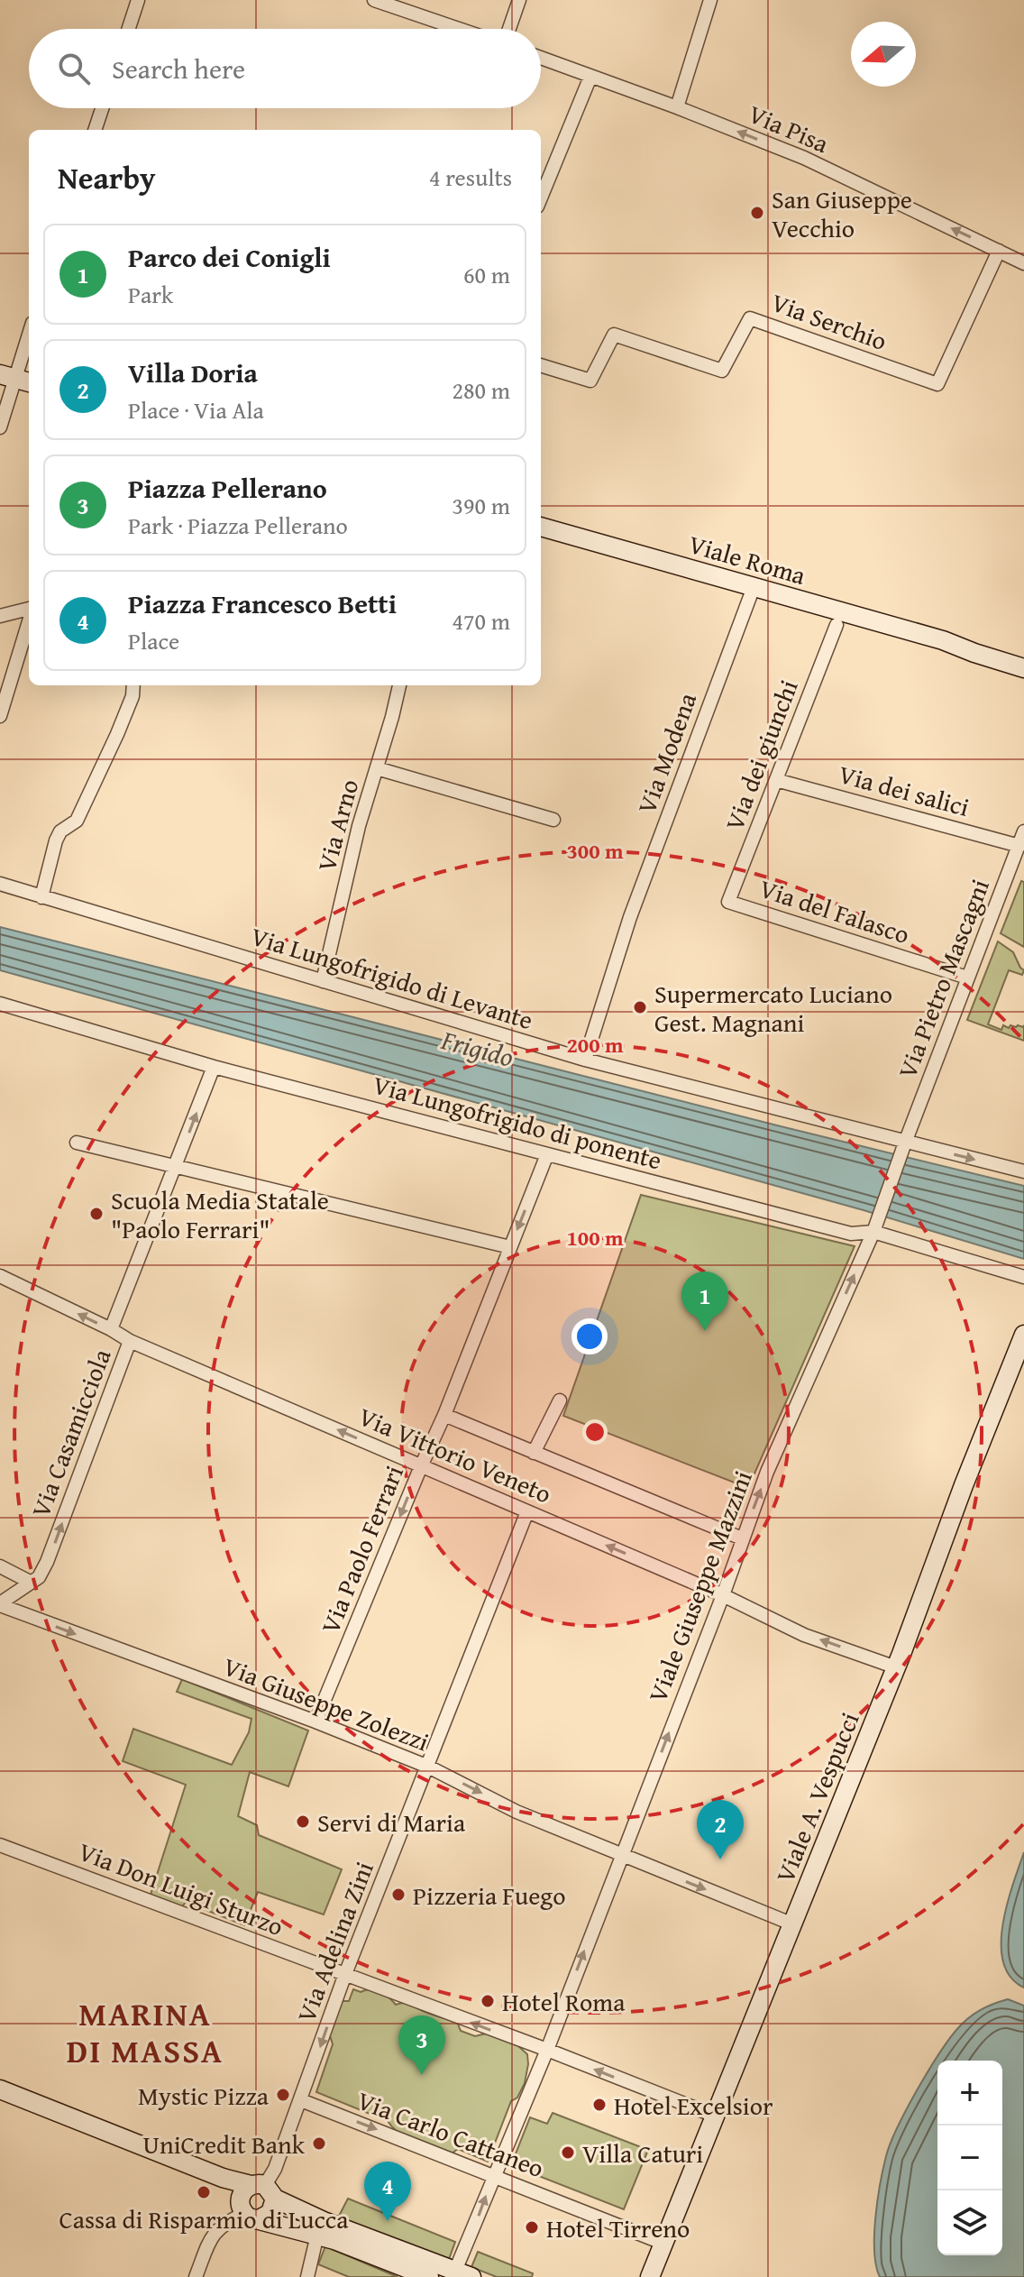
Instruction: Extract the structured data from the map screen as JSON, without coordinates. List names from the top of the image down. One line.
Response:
{"streets":{"main road":["Viale Roma","Viale A. Vespucci"],"street":["Via Pisa","Via Serchio","Via Modena","Via dei giunchi","Via dei salici","Via Arno","Via del Falasco","Via Lungofrigido di Levante","Via Pietro Mascagni","Via Lungofrigido di ponente","Via Casamicciola","Via Vittorio Veneto","Via Paolo Ferrari","Viale Giuseppe Mazzini","Via Giuseppe Zolezzi","Via Don Luigi Sturzo","Via Adelina Zini","Via Carlo Cattaneo"]},"crossings":[["Via Pisa","Via Serchio"],["Viale Roma","Via Modena"],["Via Modena","Via Lungofrigido di Levante"],["Via dei giunchi","Via dei salici"],["Via dei giunchi","Via del Falasco"],["Via dei salici","Via Pietro Mascagni"],["Via Arno","Via Lungofrigido di Levante"],["Via del Falasco","Via Pietro Mascagni"],["Via Lungofrigido di Levante","Via Pietro Mascagni"],["Via Lungofrigido di Levante","Viale Giuseppe Mazzini"],["Via Pietro Mascagni","Viale Giuseppe Mazzini"],["Via Lungofrigido di ponente","Via Casamicciola"],["Via Lungofrigido di ponente","Via Paolo Ferrari"],["Via Lungofrigido di ponente","Viale Giuseppe Mazzini"],["Via Casamicciola","Via Vittorio Veneto"],["Via Casamicciola","Via Giuseppe Zolezzi"],["Via Vittorio Veneto","Via Paolo Ferrari"],["Via Vittorio Veneto","Viale Giuseppe Mazzini"],["Via Vittorio Veneto","Viale A. Vespucci"],["Via Vittorio Veneto","Via Adelina Zini"],["Via Paolo Ferrari","Via Giuseppe Zolezzi"],["Viale Giuseppe Mazzini","Via Giuseppe Zolezzi"],["Viale Giuseppe Mazzini","Via Don Luigi Sturzo"],["Viale Giuseppe Mazzini","Via Carlo Cattaneo"],["Via Giuseppe Zolezzi","Viale A. Vespucci"],["Via Giuseppe Zolezzi","Via Adelina Zini"],["Viale A. Vespucci","Via Don Luigi Sturzo"],["Viale A. Vespucci","Via Carlo Cattaneo"],["Via Don Luigi Sturzo","Via Adelina Zini"],["Via Adelina Zini","Via Carlo Cattaneo"]],"one_way":["Via Pisa","Via Casamicciola","Via Vittorio Veneto","Via Paolo Ferrari","Viale Giuseppe Mazzini","Via Giuseppe Zolezzi","Via Don Luigi Sturzo","Via Carlo Cattaneo"],"districts":["MARINA DI MASSA"],"water":["Frigido"],"places":["San Giuseppe Vecchio","Supermercato Luciano Gest. Magnani","Scuola Media Statale \"Paolo Ferrari\"","Servi di Maria","Pizzeria Fuego","Hotel Roma","Mystic Pizza","Hotel Excelsior","UniCredit Bank","Villa Caturi","Cassa di Risparmio di Lucca","Hotel Tirreno"],"north":"left","page":{"search":"Search here","heading":["Nearby","4 results"],"list":[{"mark":"1","name":"Parco dei Conigli","note":"Park","value":"60 m"},{"mark":"2","name":"Villa Doria","note":"Place · Via Ala","value":"280 m"},{"mark":"3","name":"Piazza Pellerano","note":"Park · Piazza Pellerano","value":"390 m"},{"mark":"4","name":"Piazza Francesco Betti","note":"Place","value":"470 m"}],"pins":["1","2","3","4"],"map_buttons":["+","−"]},"rings":["300 m","200 m","100 m"]}
